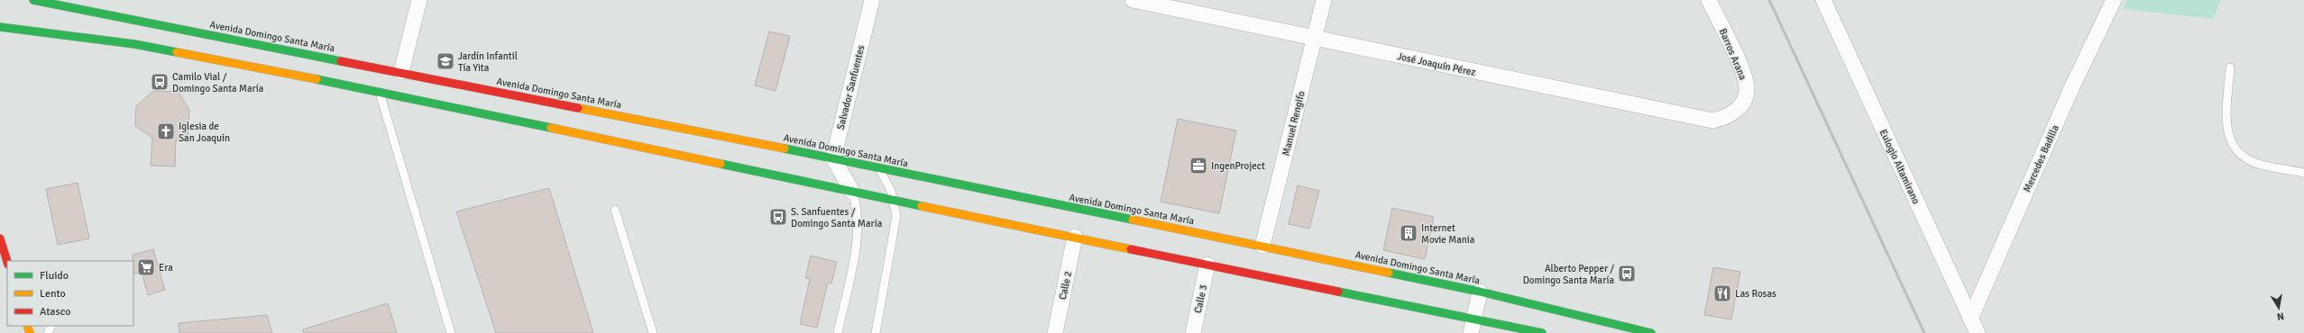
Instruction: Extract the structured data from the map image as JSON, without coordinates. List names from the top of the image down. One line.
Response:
{"streets":{"main road":["Avenida Domingo Santa María"],"street":["Barros Arana","José Joaquín Pérez","Salvador Sanfuentes","Manuel Rengifo","Mercedes Badilla","Eulogio Altamirano","Calle 2","Calle 3"]},"crossings":[["Avenida Domingo Santa María","Salvador Sanfuentes"],["Avenida Domingo Santa María","Manuel Rengifo"],["Barros Arana","José Joaquín Pérez"],["José Joaquín Pérez","Manuel Rengifo"],["Mercedes Badilla","Eulogio Altamirano"]],"places":{"school or university":["Jardín Infantil Tía Yita"],"bus stop":["Camilo Vial / Domingo Santa María","S. Sanfuentes / Domingo Santa María","Alberto Pepper / Domingo Santa María"],"church":["Iglesia de San Joaquín"],"office":["IngenProject"],"building":["Internet Movie Mania"],"supermarket":["Era"],"restaurant":["Las Rosas"]},"legend":["Fluido","Lento","Atasco"],"north":"bottom"}
